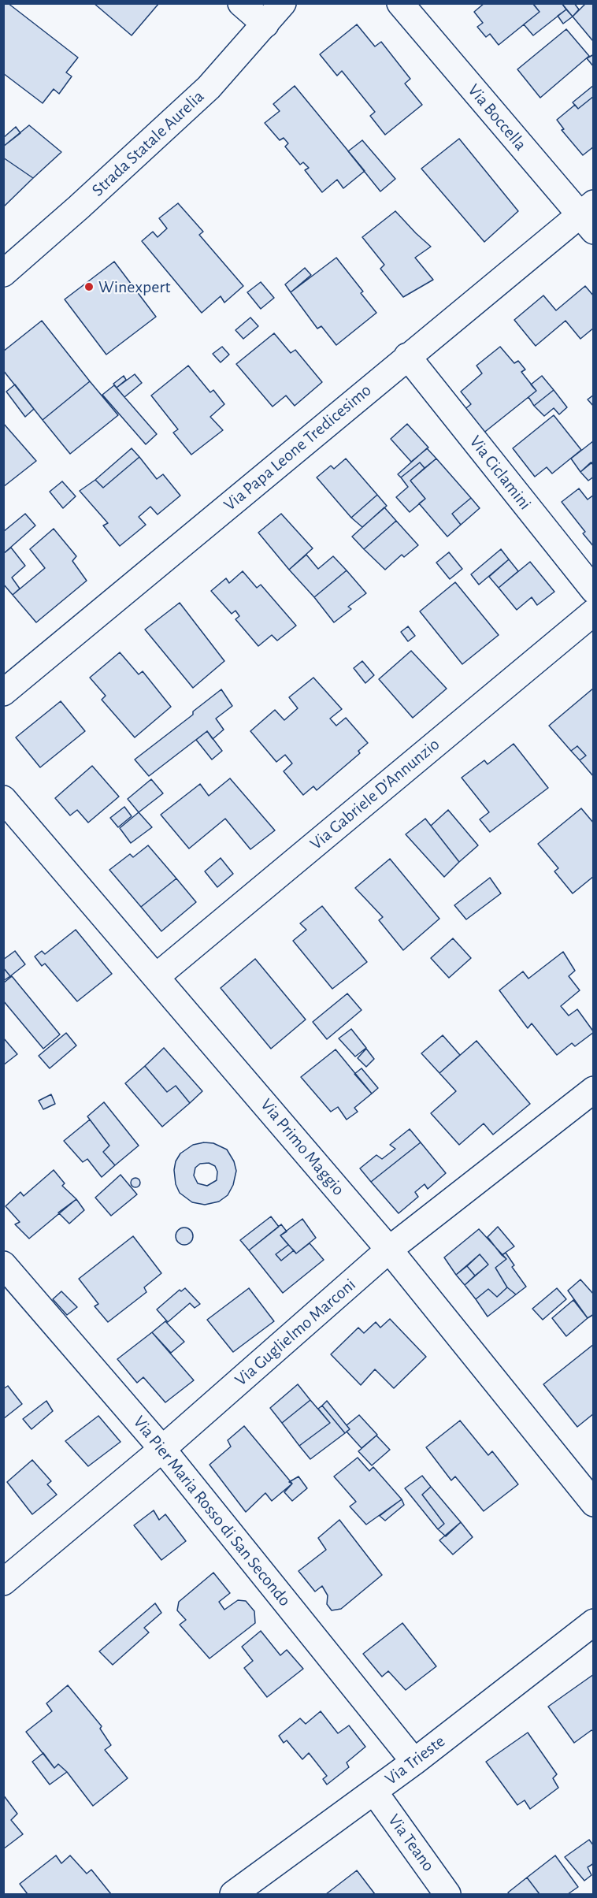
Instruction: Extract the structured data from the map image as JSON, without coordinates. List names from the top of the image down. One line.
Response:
{"streets":{"street":["Via Boccella","Strada Statale Aurelia","Via Papa Leone Tredicesimo","Via Ciclamini","Via Gabriele D'Annunzio","Via Primo Maggio","Via Guglielmo Marconi","Via Pier Maria Rosso di San Secondo","Via Trieste","Via Teano"]},"crossings":[["Via Boccella","Via Papa Leone Tredicesimo"],["Via Papa Leone Tredicesimo","Via Ciclamini"],["Via Gabriele D'Annunzio","Via Primo Maggio"],["Via Primo Maggio","Via Guglielmo Marconi"],["Via Guglielmo Marconi","Via Pier Maria Rosso di San Secondo"],["Via Pier Maria Rosso di San Secondo","Via Trieste"],["Via Trieste","Via Teano"]],"places":["Winexpert"]}
